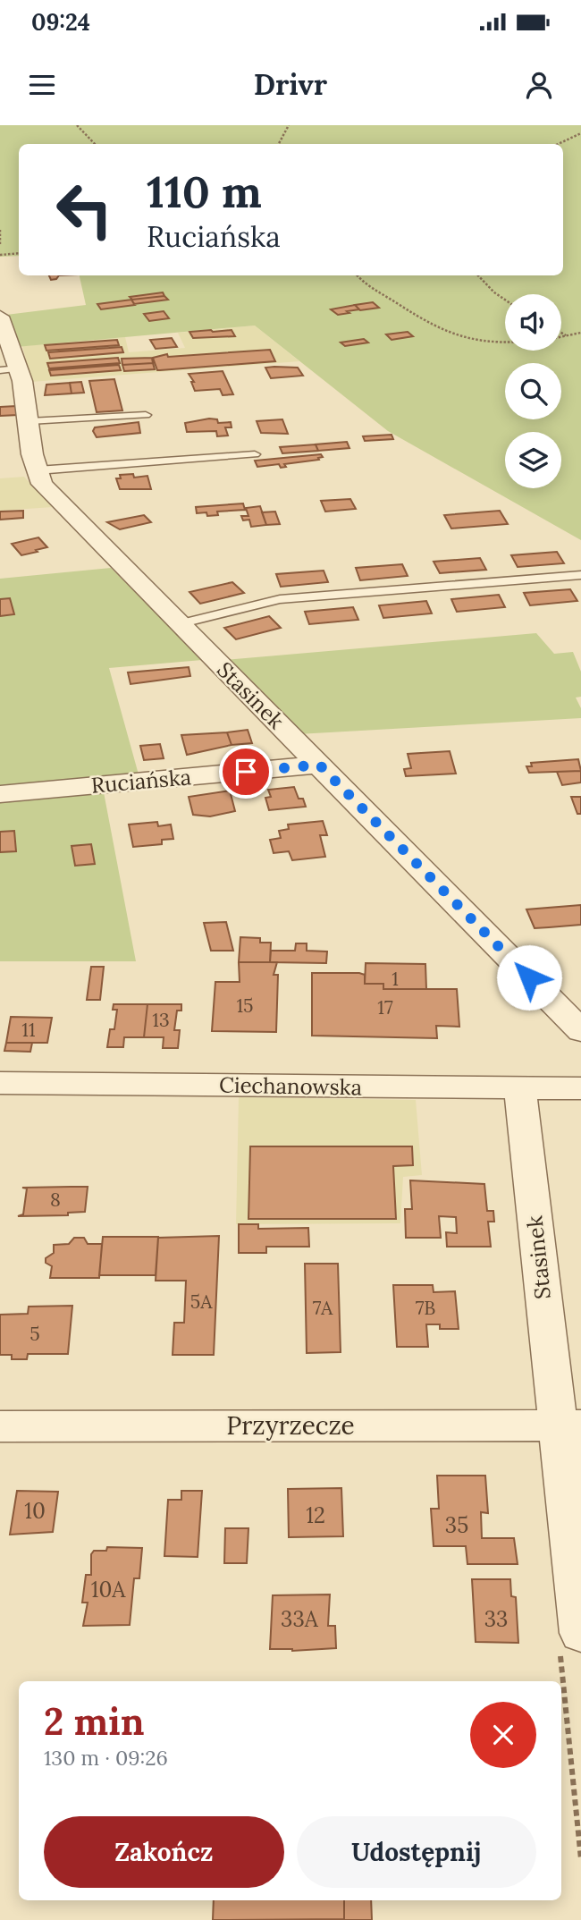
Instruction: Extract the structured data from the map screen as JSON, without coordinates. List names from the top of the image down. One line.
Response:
{"streets":{"street":["Stasinek","Ruciańska","Ciechanowska","Przyrzecze"]},"crossings":[["Stasinek","Ruciańska"],["Stasinek","Ciechanowska"],["Stasinek","Przyrzecze"]],"house_numbers":["1","15","17","13","11","8","5A","7A","7B","5","10","12","35","10A","33A","33"],"page":{"status":"09:24","header":"Drivr","turn":["110 m","Ruciańska"],"heading":["2 min","130 m · 09:26"],"buttons":["Zakończ","Udostępnij"]}}
